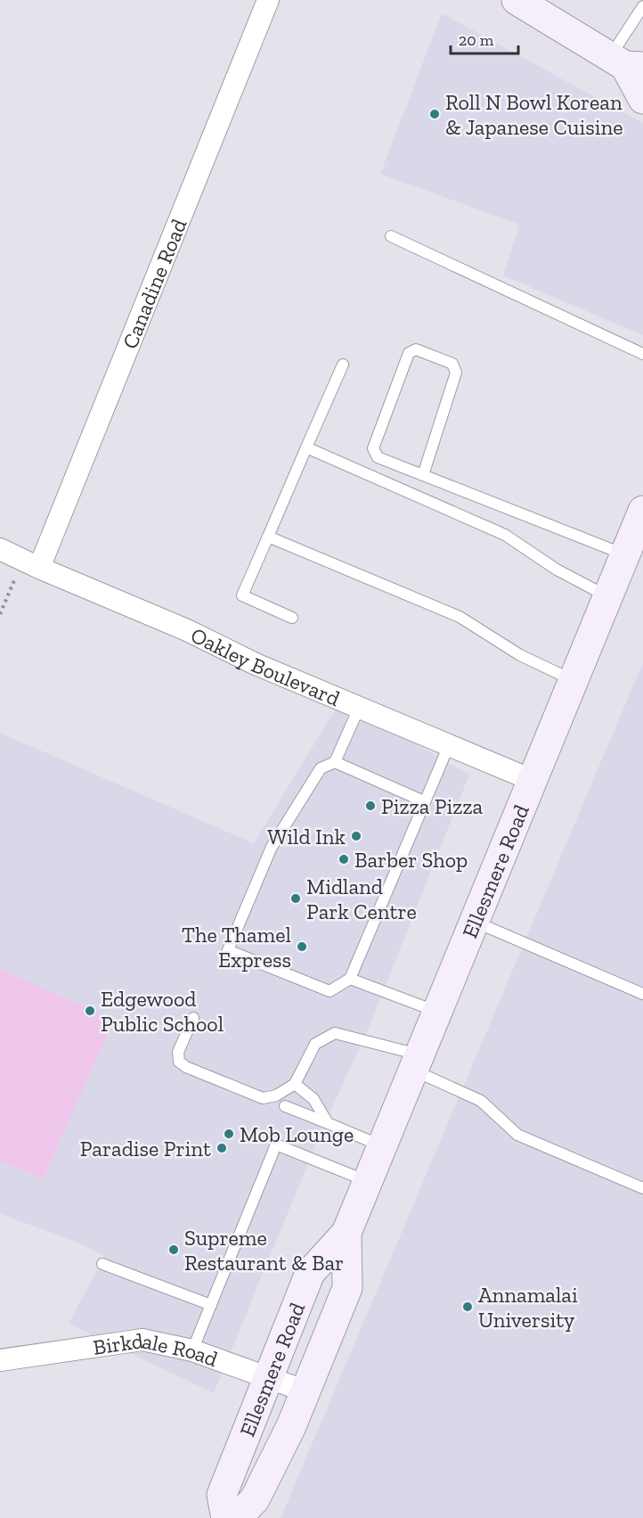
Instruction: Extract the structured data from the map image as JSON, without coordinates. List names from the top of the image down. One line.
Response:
{"streets":{"main road":["Ellesmere Road"],"street":["Canadine Road","Oakley Boulevard","Birkdale Road"]},"crossings":[["Canadine Road","Oakley Boulevard"],["Oakley Boulevard","Ellesmere Road"],["Ellesmere Road","Birkdale Road"]],"places":["Roll N Bowl Korean & Japanese Cuisine","Pizza Pizza","Wild Ink","Barber Shop","Midland Park Centre","The Thamel Express","Edgewood Public School","Mob Lounge","Paradise Print","Supreme Restaurant & Bar","Annamalai University"],"scale_bar":"20 m"}
